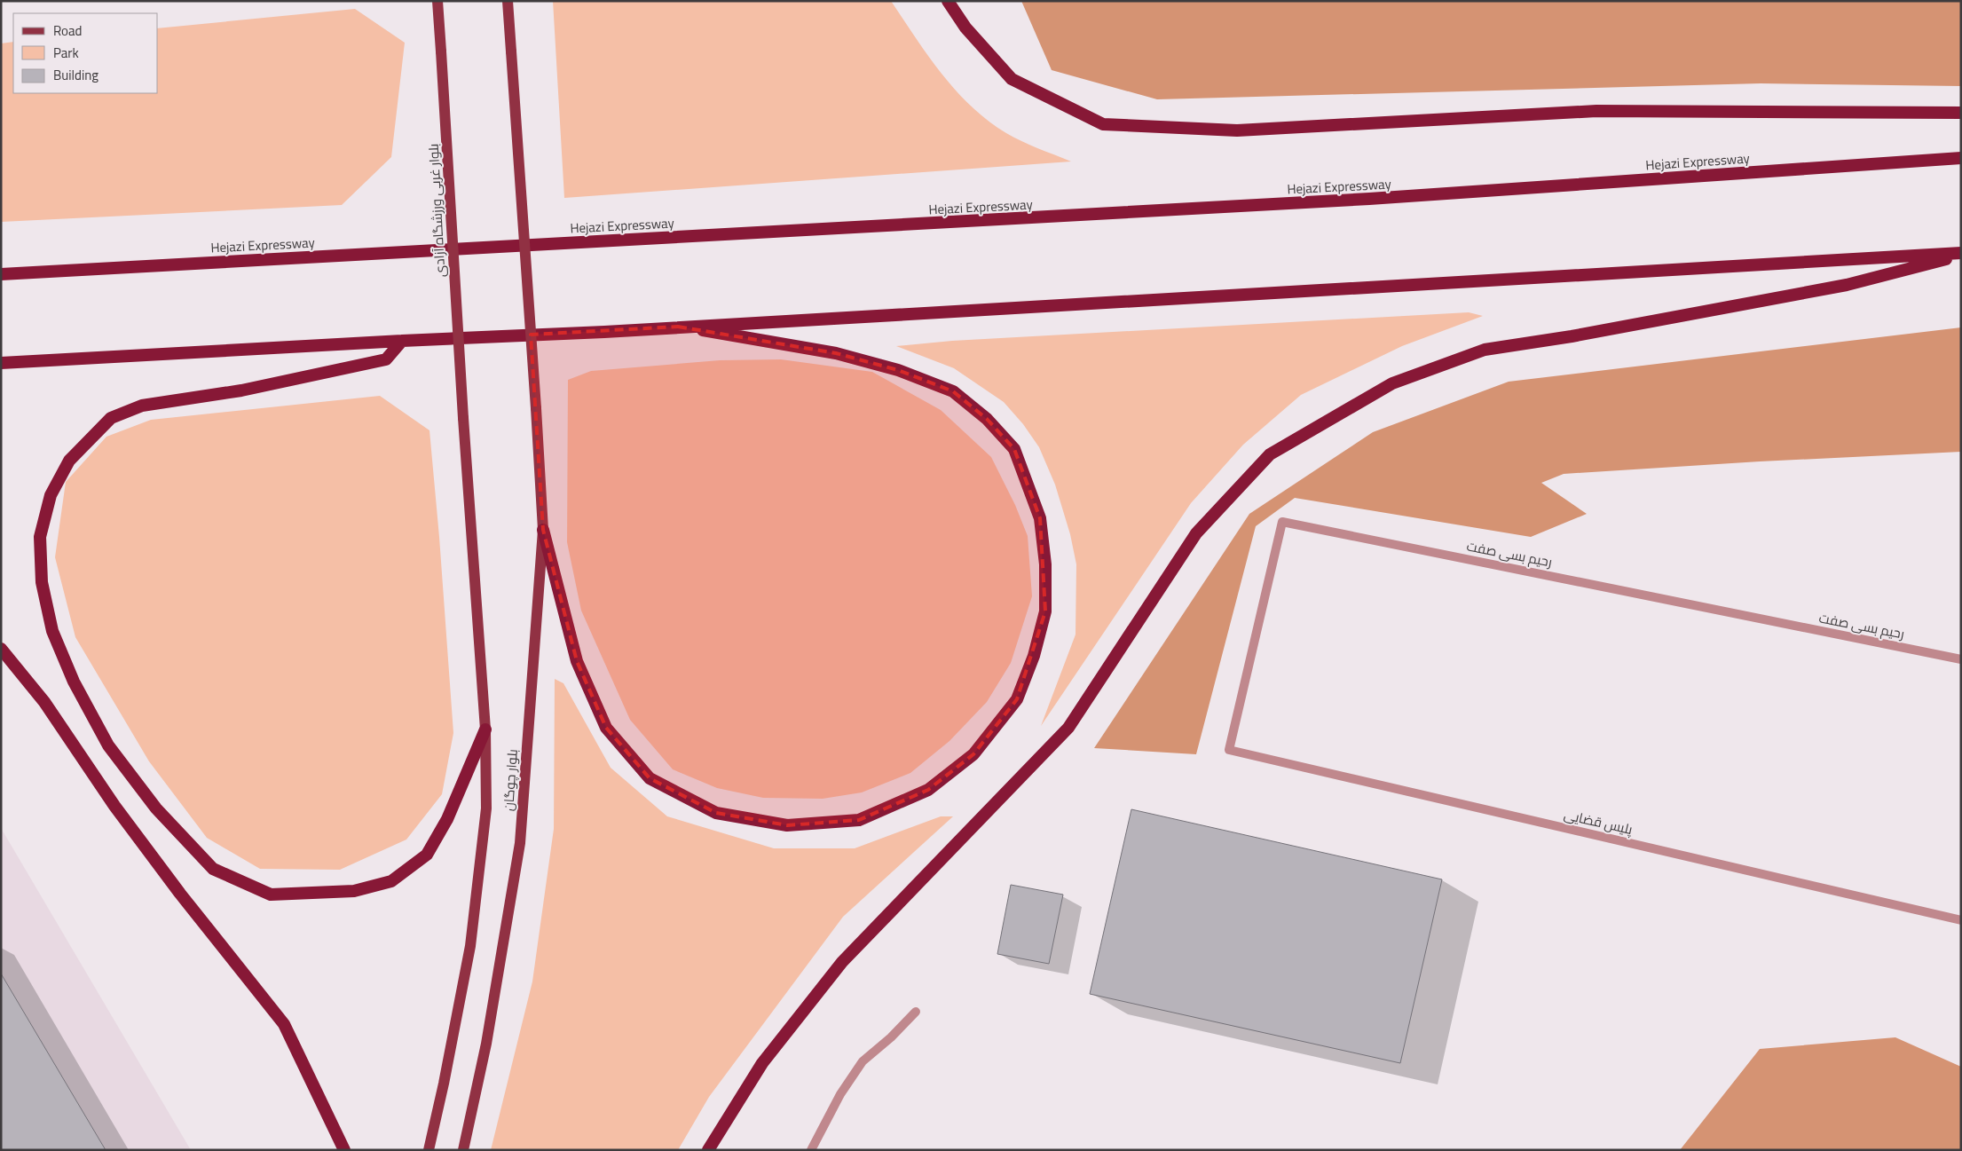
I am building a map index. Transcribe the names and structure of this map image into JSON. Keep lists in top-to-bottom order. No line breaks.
{"streets":{"highway":["Hejazi Expressway"],"main road":["بلوار غربی ورزشگاه آزادی","بلوار چوگان"],"street":["رحیم بسی صفت","پلیس قضایی"]},"crossings":[["بلوار غربی ورزشگاه آزادی","بلوار چوگان"],["رحیم بسی صفت","پلیس قضایی"]],"legend":["Road","Park","Building"]}
